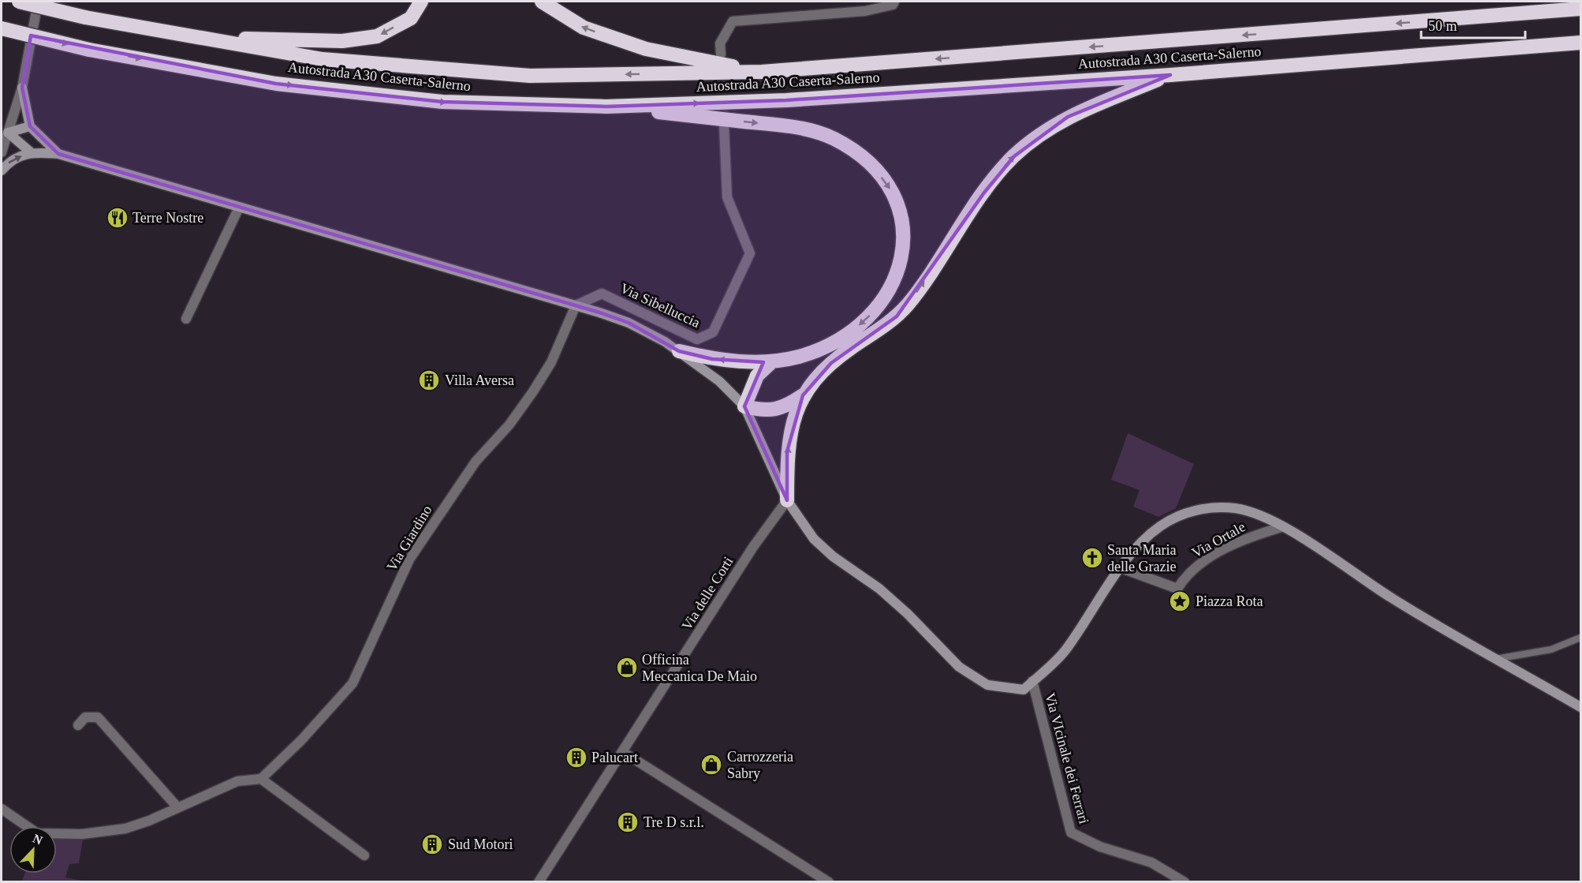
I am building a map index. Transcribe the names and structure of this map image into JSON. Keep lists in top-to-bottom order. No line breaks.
{"streets":{"highway":["Autostrada A30 Caserta-Salerno"],"street":["Via Sibelluccia","Via Giardino","Via Ortale","Via delle Corti","Via VIcinale dei Ferrari"]},"crossings":[["Via Sibelluccia","Via Giardino"]],"places":{"restaurant":["Terre Nostre"],"building":["Villa Aversa","Palucart","Tre D s.r.l.","Sud Motori"],"church":["Santa Maria delle Grazie"],"place":["Piazza Rota"],"shop":["Officina Meccanica De Maio","Carrozzeria Sabry"]},"scale_bar":"50 m","north":"top right"}
